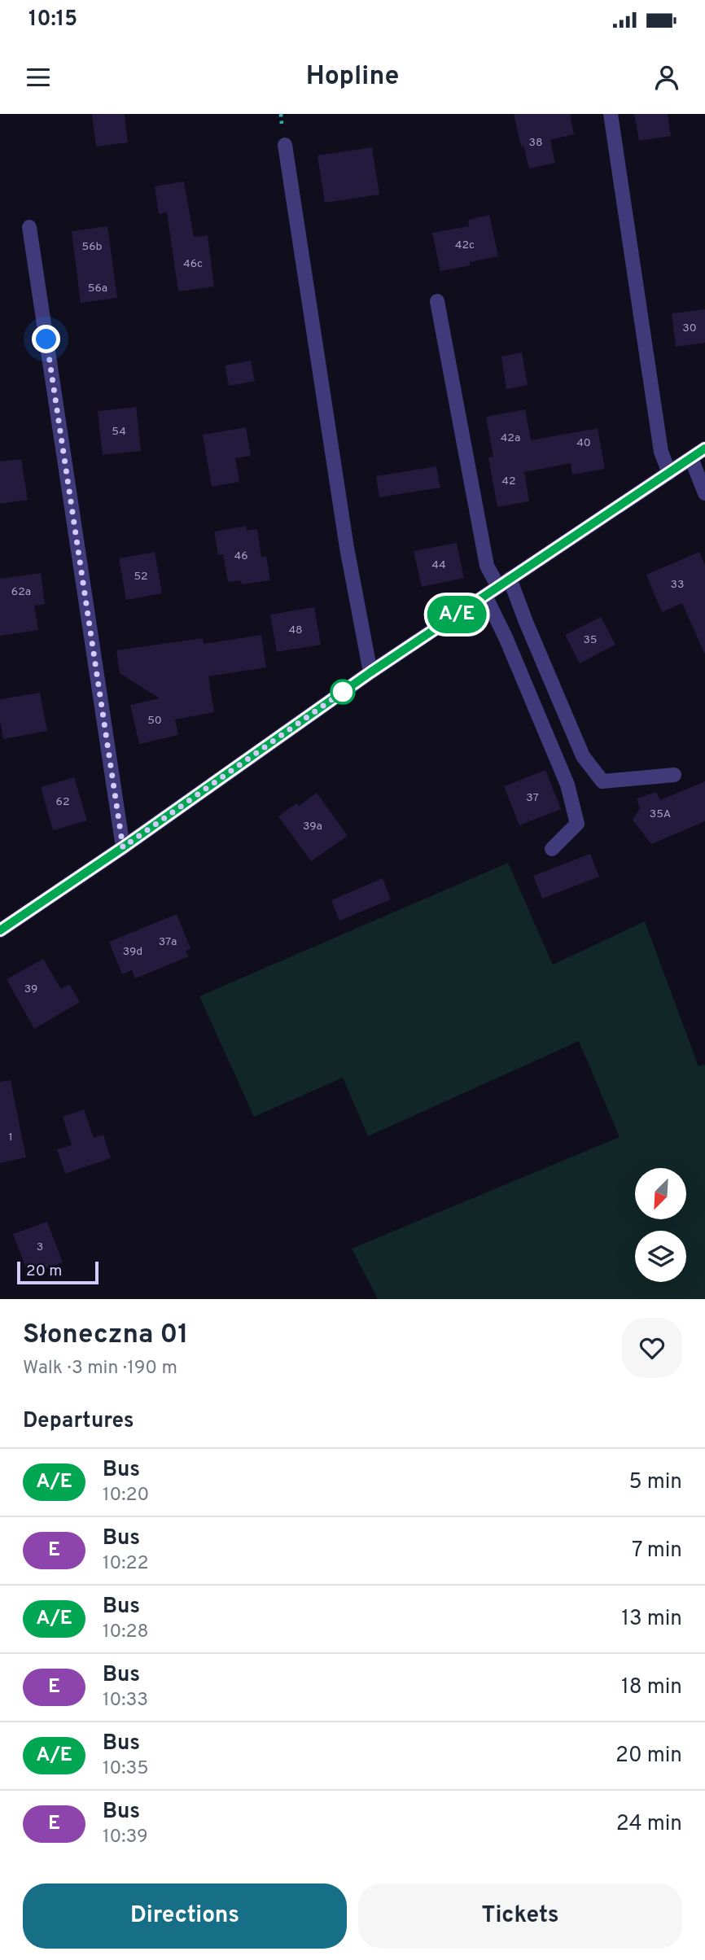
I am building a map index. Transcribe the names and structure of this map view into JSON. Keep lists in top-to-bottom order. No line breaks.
{"lines":["bus line A/E"],"house_numbers":["38","42c","56b","46c","56a","30","54","42a","40","42","46","44","52","33","62a","48","35","50","37","62","35A","39a","37a","39d","39","1","3"],"scale_bar":"20 m","north":"bottom left","page":{"status":"10:15","header":"Hopline","on_map":"A/E","scale":"20 m","heading":[["Słoneczna 01","Walk · 3 min · 190 m"],"Departures"],"list":[{"mark":"A/E","name":"Bus","note":"10:20","value":"5 min"},{"mark":"E","name":"Bus","note":"10:22","value":"7 min"},{"mark":"A/E","name":"Bus","note":"10:28","value":"13 min"},{"mark":"E","name":"Bus","note":"10:33","value":"18 min"},{"mark":"A/E","name":"Bus","note":"10:35","value":"20 min"},{"mark":"E","name":"Bus","note":"10:39","value":"24 min"}],"buttons":["Directions","Tickets"]}}
